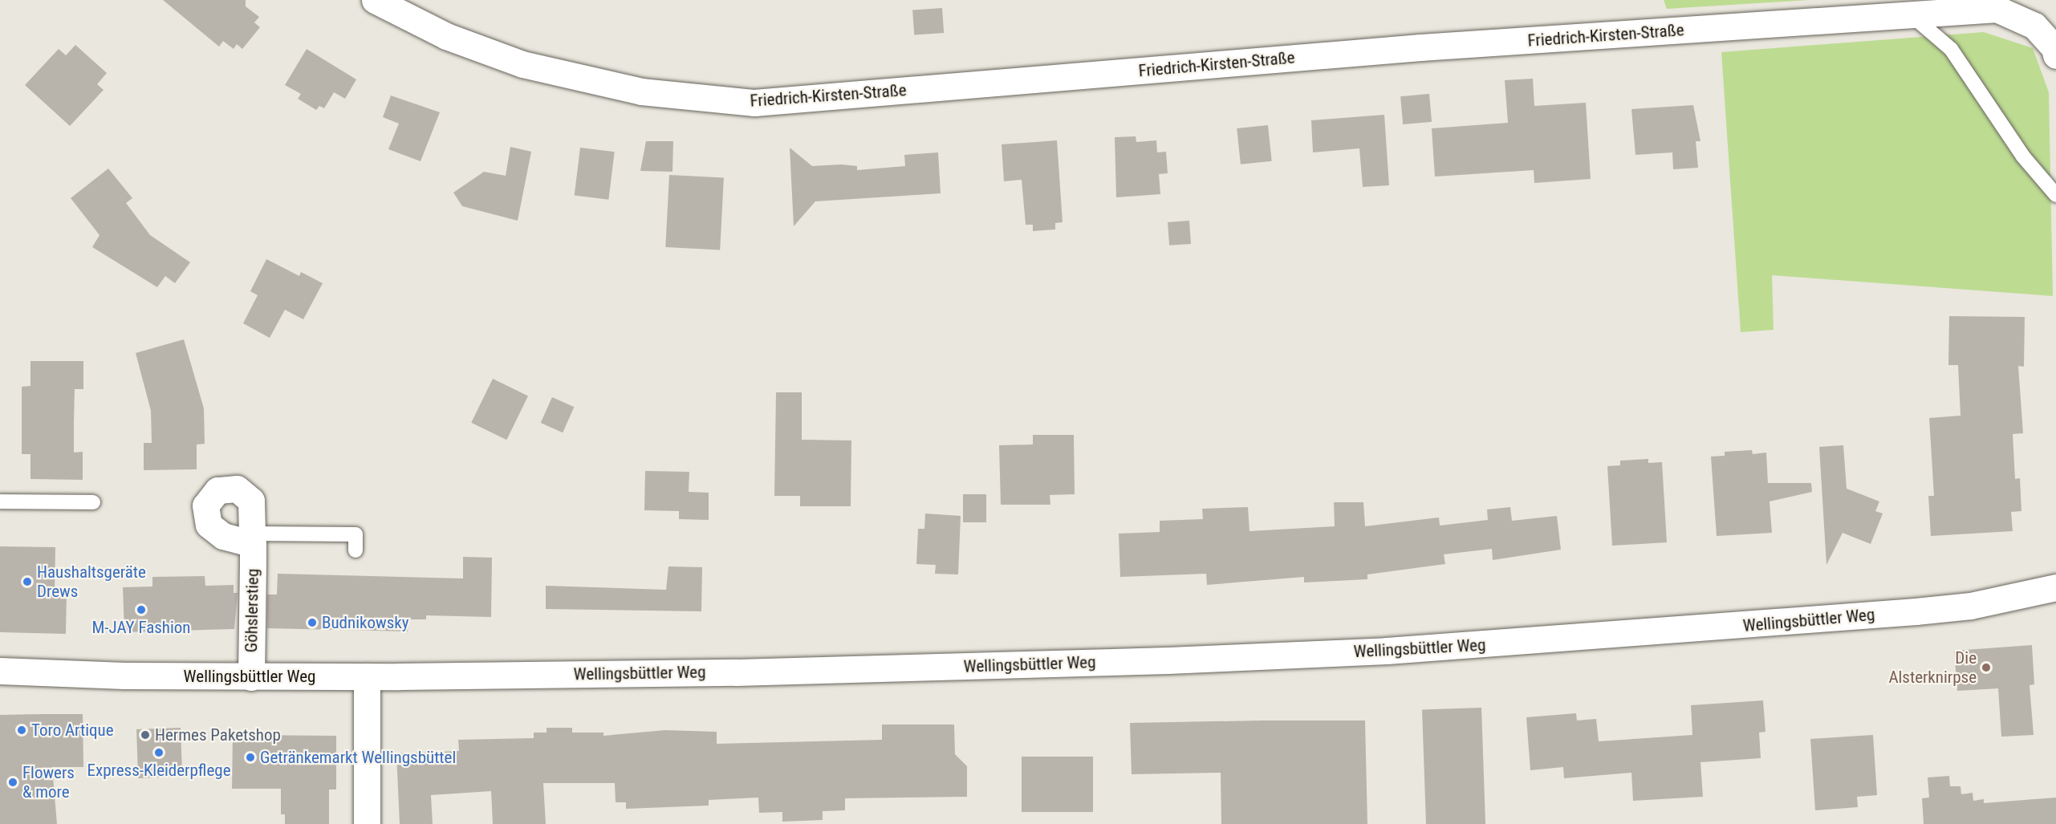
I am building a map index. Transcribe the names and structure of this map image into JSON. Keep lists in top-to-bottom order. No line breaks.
{"streets":{"main road":["Friedrich-Kirsten-Straße","Göhslerstieg","Wellingsbüttler Weg"]},"crossings":[["Göhslerstieg","Wellingsbüttler Weg"]],"places":["Haushaltsgeräte Drews","M-JAY Fashion","Budnikowsky","Die Alsterknirpse","Toro Artique","Hermes Paketshop","Express-Kleiderpflege","Getränkemarkt Wellingsbüttel","Flowers & more"]}
